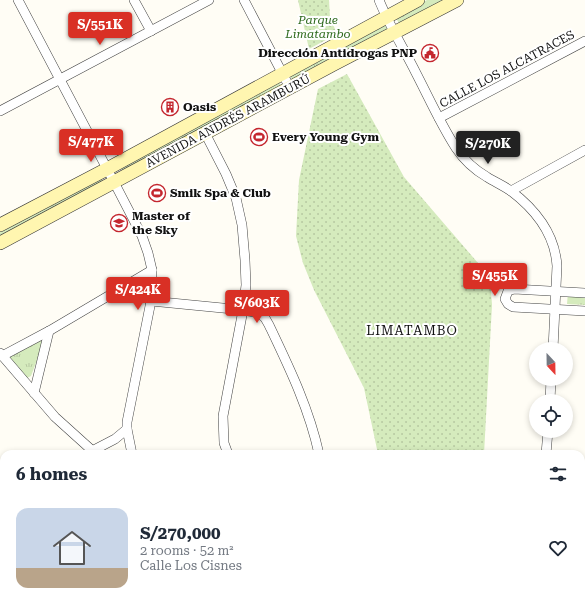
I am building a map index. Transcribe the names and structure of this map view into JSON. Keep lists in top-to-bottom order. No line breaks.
{"streets":{"main road":["AVENIDA ANDRÉS ARAMBURÚ"],"street":["CALLE LOS ALCATRACES"]},"districts":["LIMATAMBO"],"parks":["Parque Limatambo"],"places":{"public building":["Dirección Antidrogas PNP"],"building":["Oasis"],"sports":["Every Young Gym","Smik Spa & Club"],"school or university":["Master of the Sky"]},"north":"bottom","page":{"price":["S/551K","S/477K","S/270K","S/455K","S/424K","S/603K"],"heading":"6 homes","list":[{"name":"S/270,000","note":"2 rooms · 52 m² · Calle Los Cisnes"}]}}
